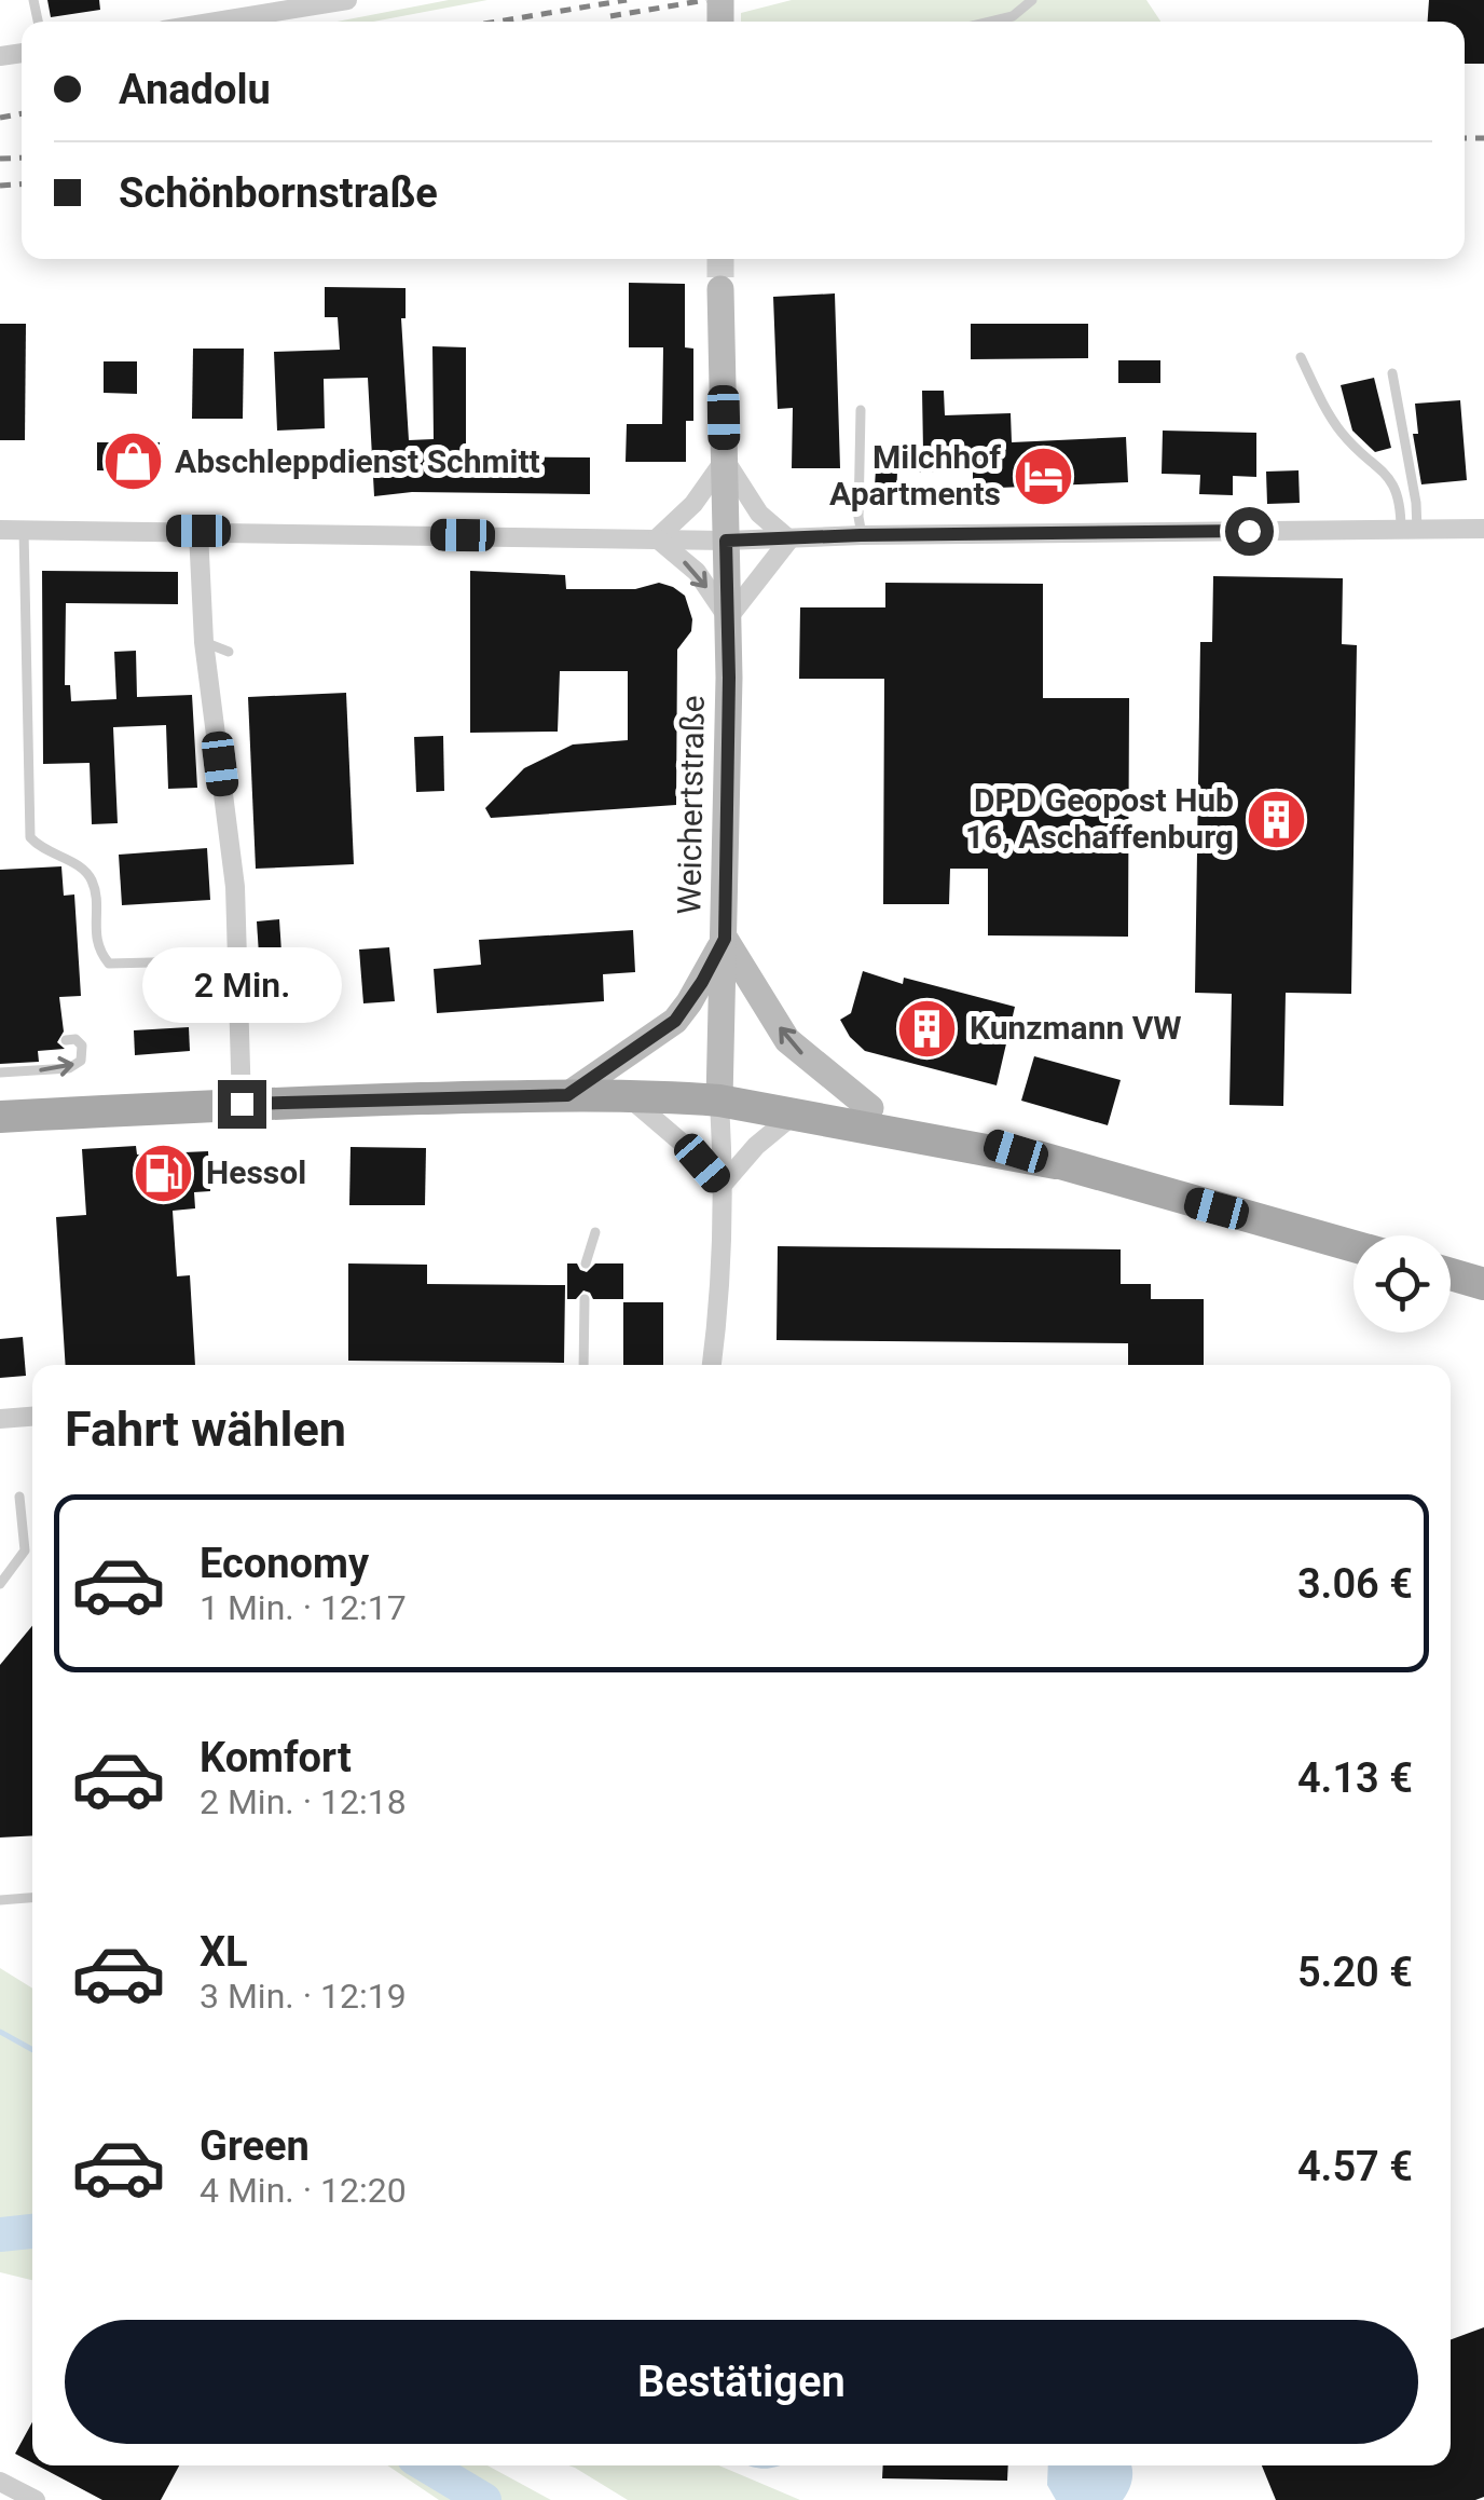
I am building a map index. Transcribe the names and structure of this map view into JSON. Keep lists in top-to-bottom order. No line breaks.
{"streets":{"main road":["Weichertstraße"]},"places":{"shop":["Abschleppdienst Schmitt"],"hotel":["Milchhof Apartments"],"building":["DPD Geopost Hub 16, Aschaffenburg","Kunzmann VW"],"fuel station":["Hessol"]},"page":{"banner":["Anadolu","Schönbornstraße"],"bubble":"2 Min.","heading":"Fahrt wählen","list":[{"name":"Economy","note":"1 Min. · 12:17","value":"3.06 €"},{"name":"Komfort","note":"2 Min. · 12:18","value":"4.13 €"},{"name":"XL","note":"3 Min. · 12:19","value":"5.20 €"},{"name":"Green","note":"4 Min. · 12:20","value":"4.57 €"}],"buttons":"Bestätigen"}}
